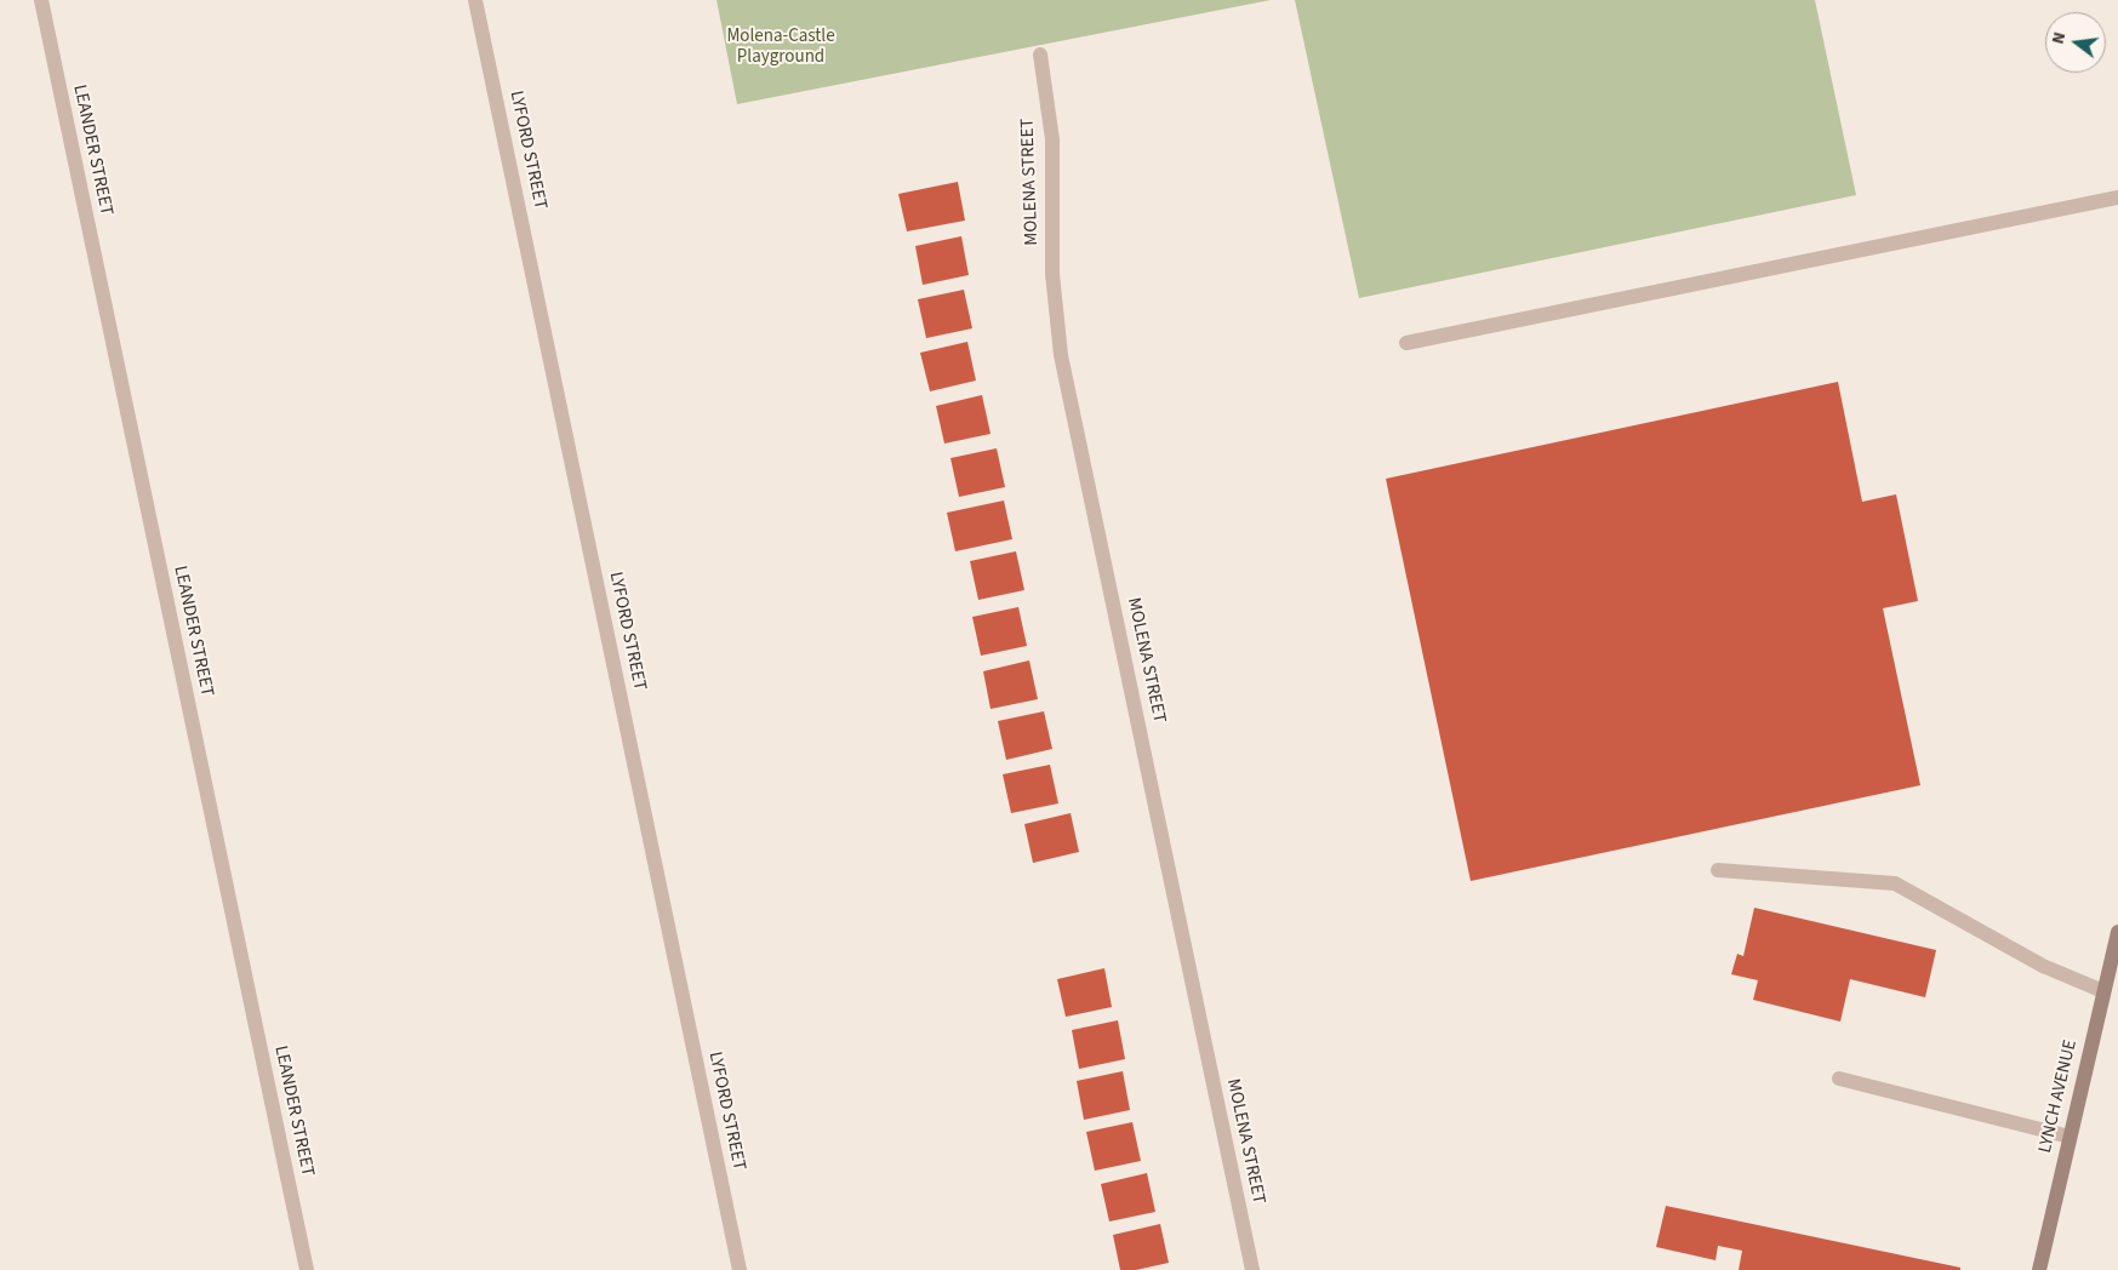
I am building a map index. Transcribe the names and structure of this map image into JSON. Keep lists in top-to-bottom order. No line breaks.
{"streets":{"street":["LEANDER STREET","LYFORD STREET","MOLENA STREET","LYNCH AVENUE"]},"parks":["Molena-Castle Playground"],"north":"left"}
